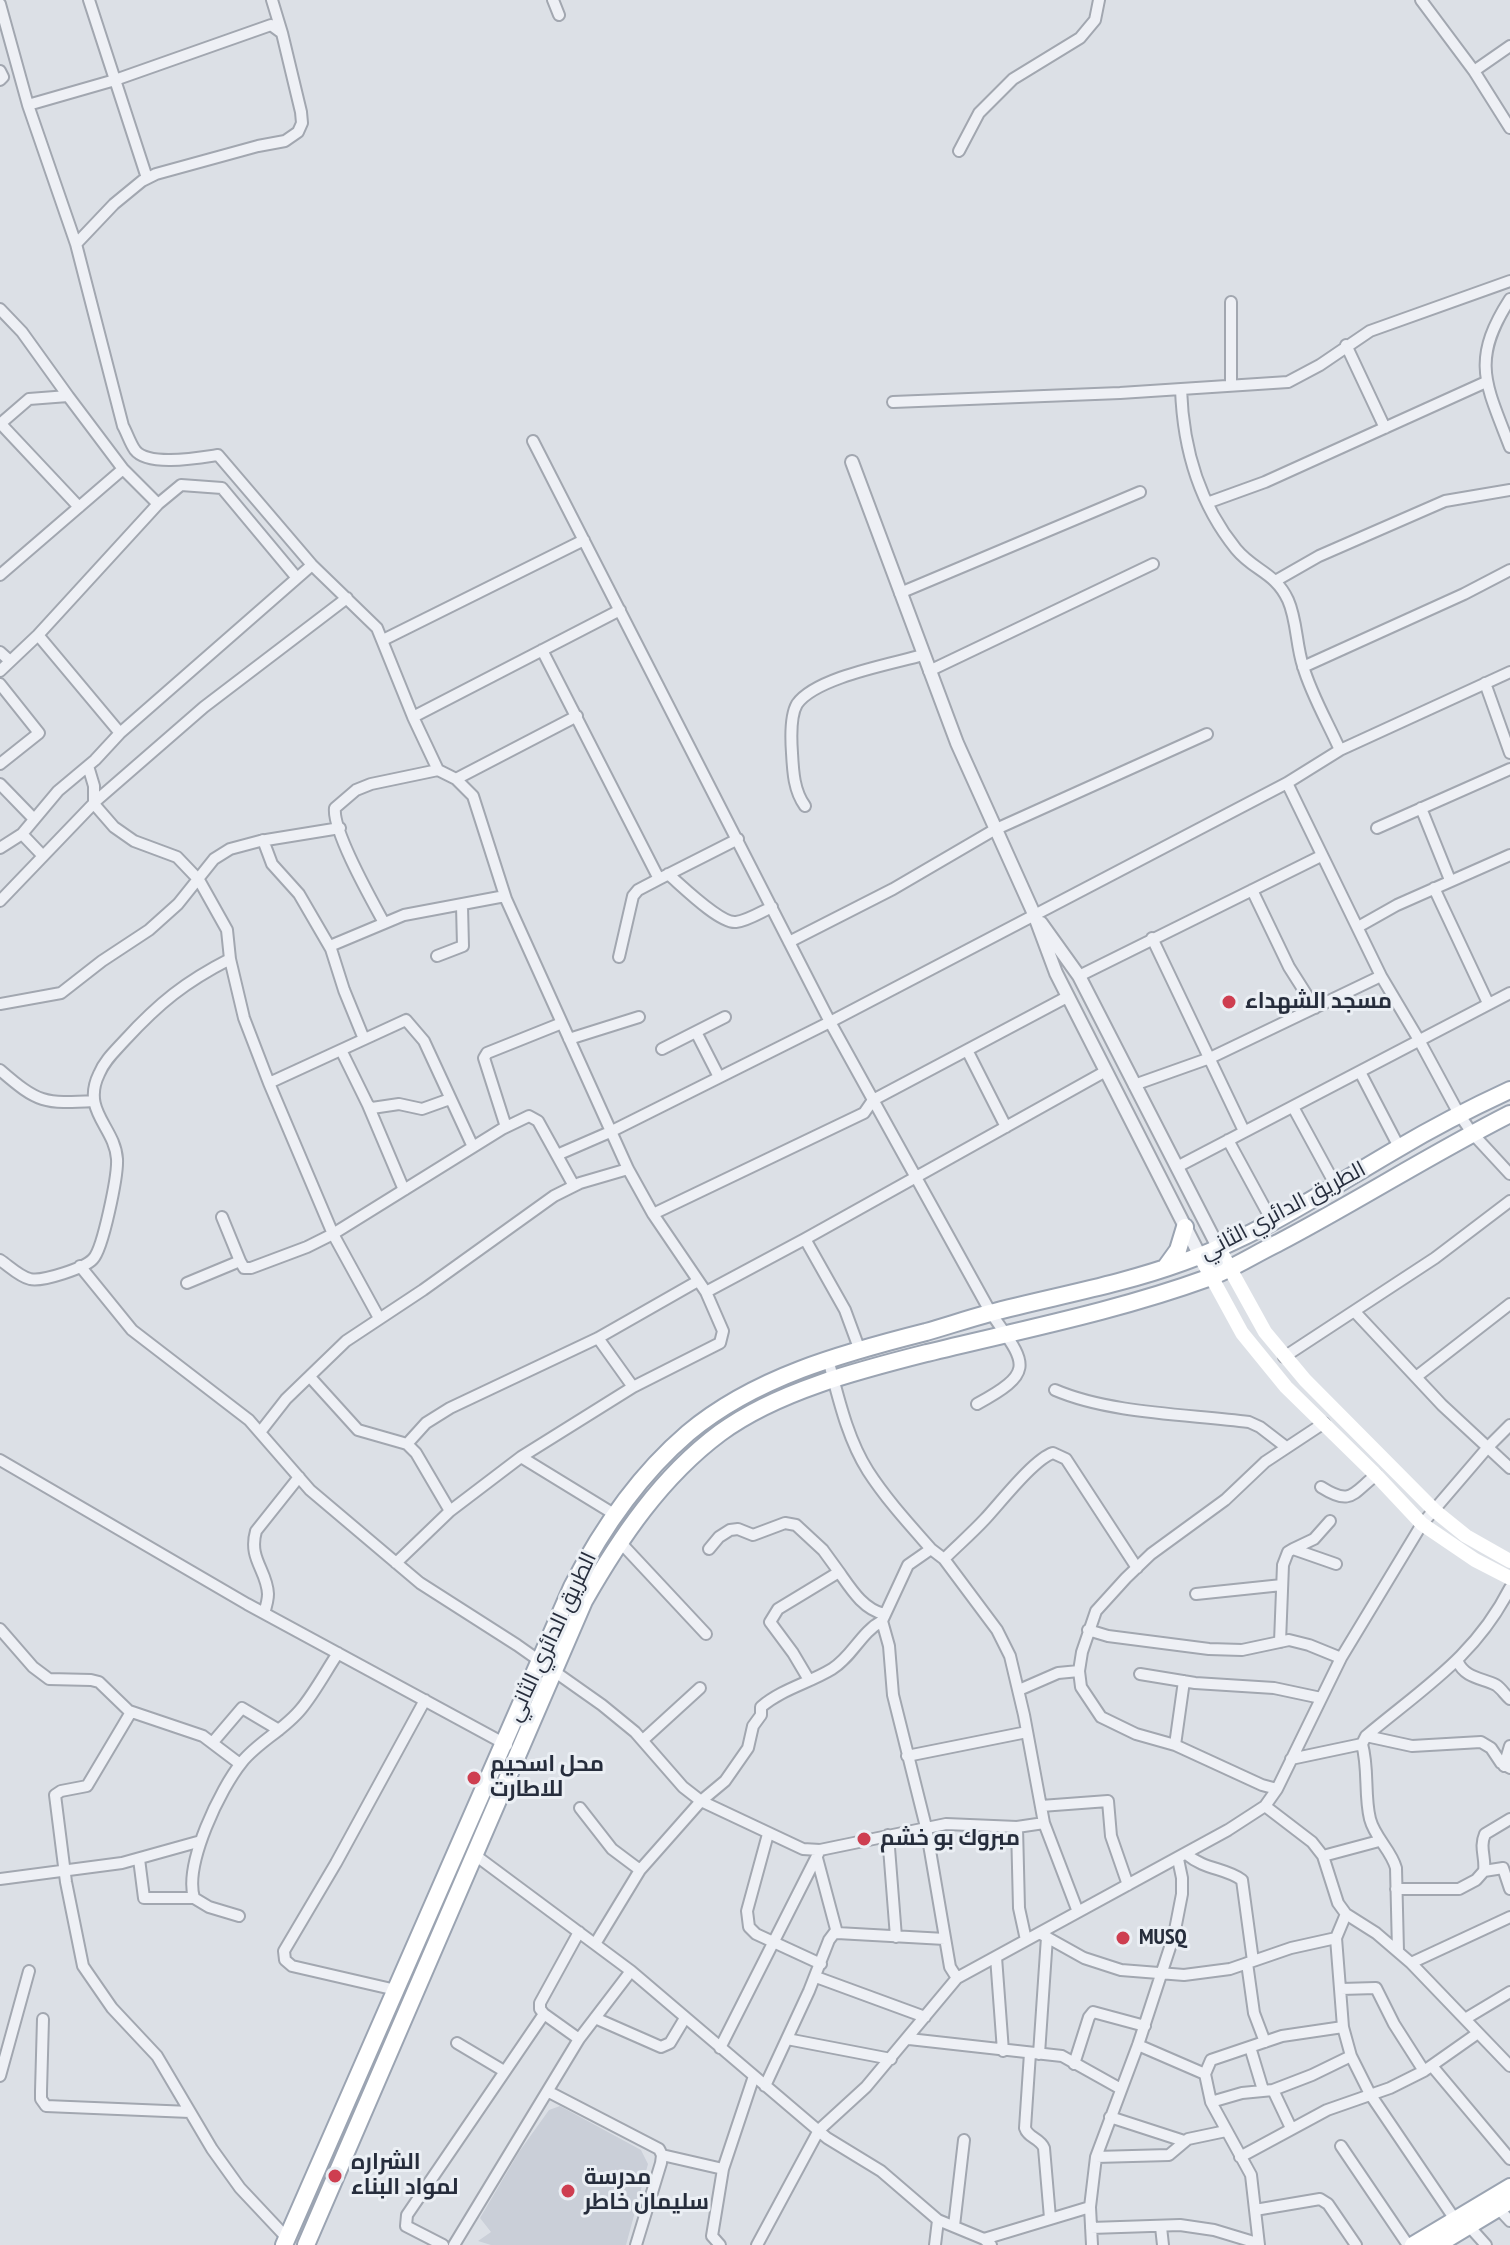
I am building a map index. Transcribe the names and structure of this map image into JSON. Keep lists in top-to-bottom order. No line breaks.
{"streets":{"main road":["الطريق الدائري الثاني"]},"places":["مسجد الشهداء","محل اسحيم للاطارت","مبروك بو خشم","MUSQ","الشراره لمواد البناء","مدرسة سليمان خاطر"]}
